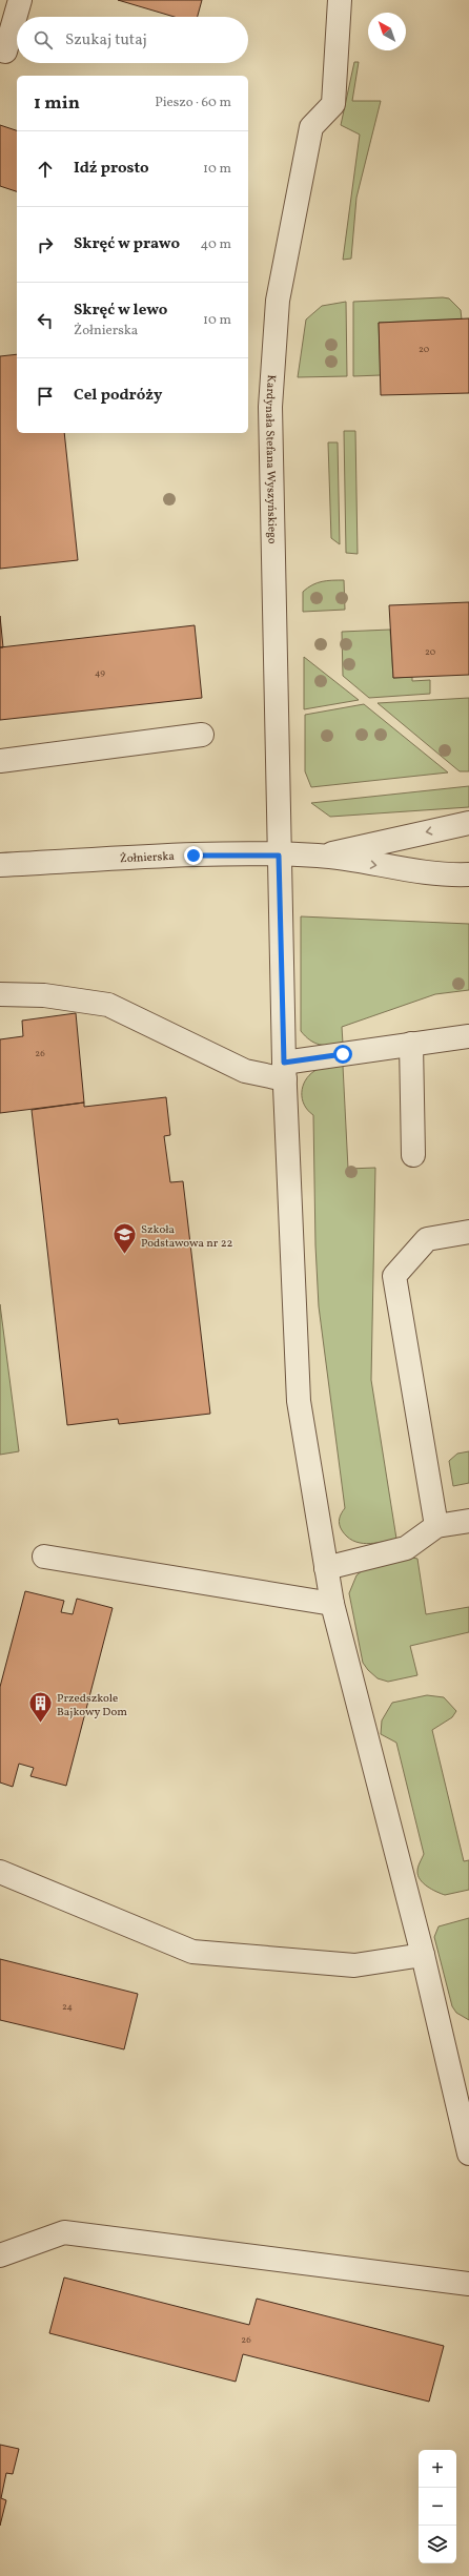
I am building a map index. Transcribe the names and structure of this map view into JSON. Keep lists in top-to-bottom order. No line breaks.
{"streets":{"street":["Kardynała Stefana Wyszyńskiego","Żołnierska"]},"crossings":[["Kardynała Stefana Wyszyńskiego","Żołnierska"]],"places":{"school or university":["Szkoła Podstawowa nr 22"],"building":["Przedszkole Bajkowy Dom"]},"house_numbers":["20","20","49","26","24","26"],"north":"top left","page":{"search":"Szukaj tutaj","heading":["1 min","Pieszo · 60 m"],"list":[["Idź prosto","10 m"],["Skręć w prawo","40 m"],["Skręć w lewo","Żołnierska","10 m"],"Cel podróży"],"map_buttons":["+","−"]}}
